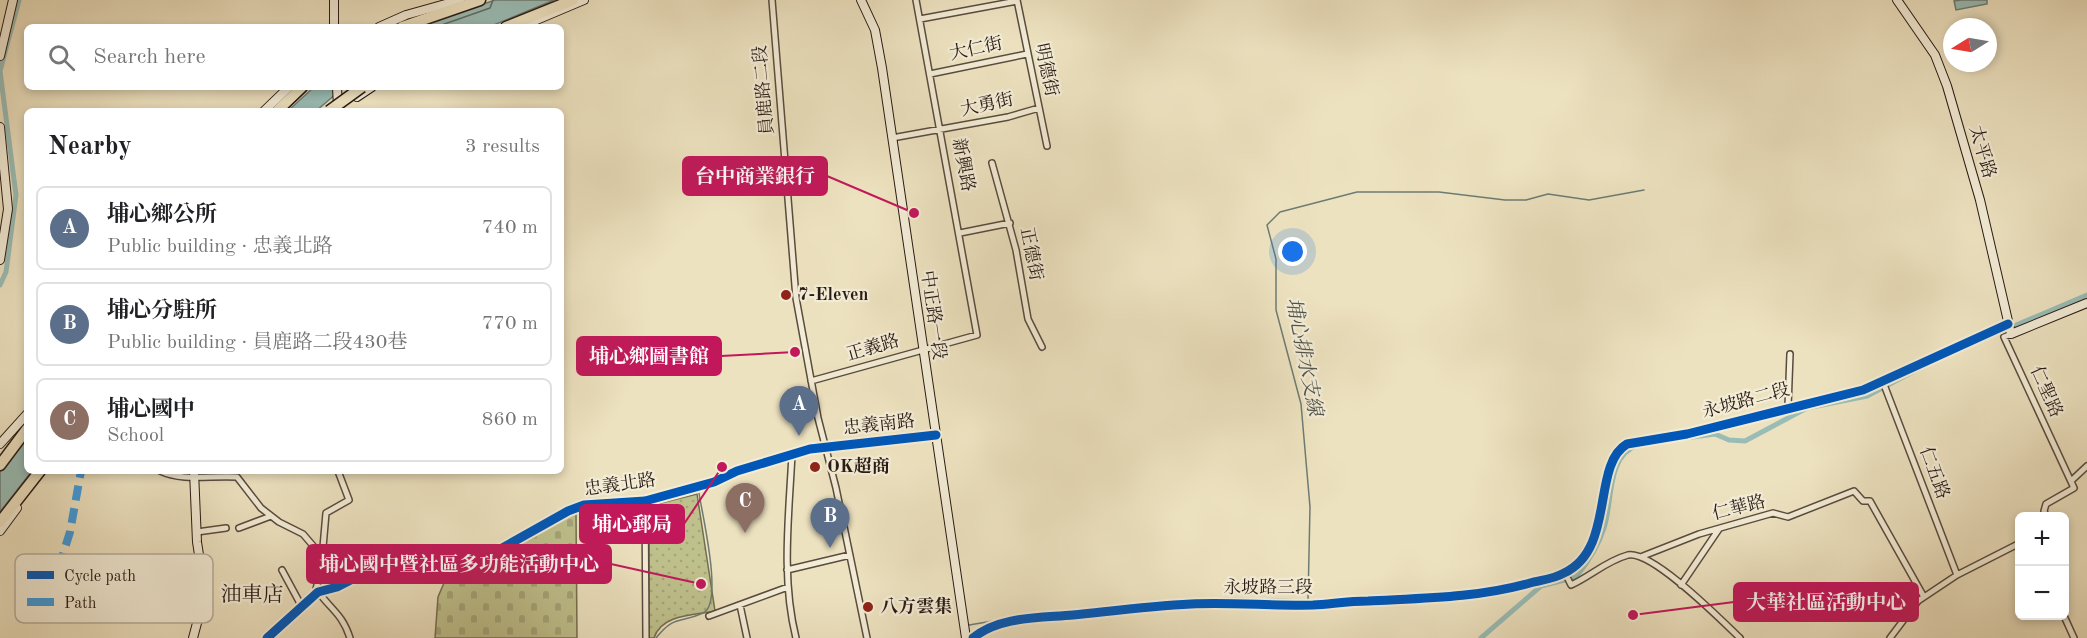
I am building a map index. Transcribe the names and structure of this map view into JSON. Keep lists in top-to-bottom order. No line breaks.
{"streets":{"street":["大仁街","明德街","員鹿路二段","大勇街","太平路","新興路","正德街","中正路一段","正義路","仁聖路","永坡路二段","忠義南路","仁五路","忠義北路","仁華路","永坡路三段"]},"crossings":[["大仁街","明德街"],["大仁街","新興路"],["明德街","大勇街"],["員鹿路二段","正義路"],["員鹿路二段","忠義南路"],["員鹿路二段","忠義北路"],["大勇街","新興路"],["大勇街","中正路一段"],["太平路","仁聖路"],["太平路","永坡路二段"],["新興路","正義路"],["中正路一段","正義路"],["中正路一段","忠義南路"],["永坡路二段","仁五路"],["永坡路二段","仁華路"],["永坡路二段","永坡路三段"],["忠義南路","忠義北路"],["仁華路","永坡路三段"]],"districts":["油車店"],"water":["埔心排水支線"],"places":["台中商業銀行","7-Eleven","埔心鄉圖書館","埔心郵局","OK超商","埔心國中暨社區多功能活動中心","八方雲集","大華社區活動中心"],"legend":["Cycle path","Path"],"north":"left","page":{"search":"Search here","heading":["Nearby","3 results"],"list":[{"mark":"A","name":"埔心鄉公所","note":"Public building · 忠義北路","value":"740 m"},{"mark":"B","name":"埔心分駐所","note":"Public building · 員鹿路二段430巷","value":"770 m"},{"mark":"C","name":"埔心國中","note":"School","value":"860 m"}],"pins":["A","C","B"],"map_buttons":["+","−"]}}
